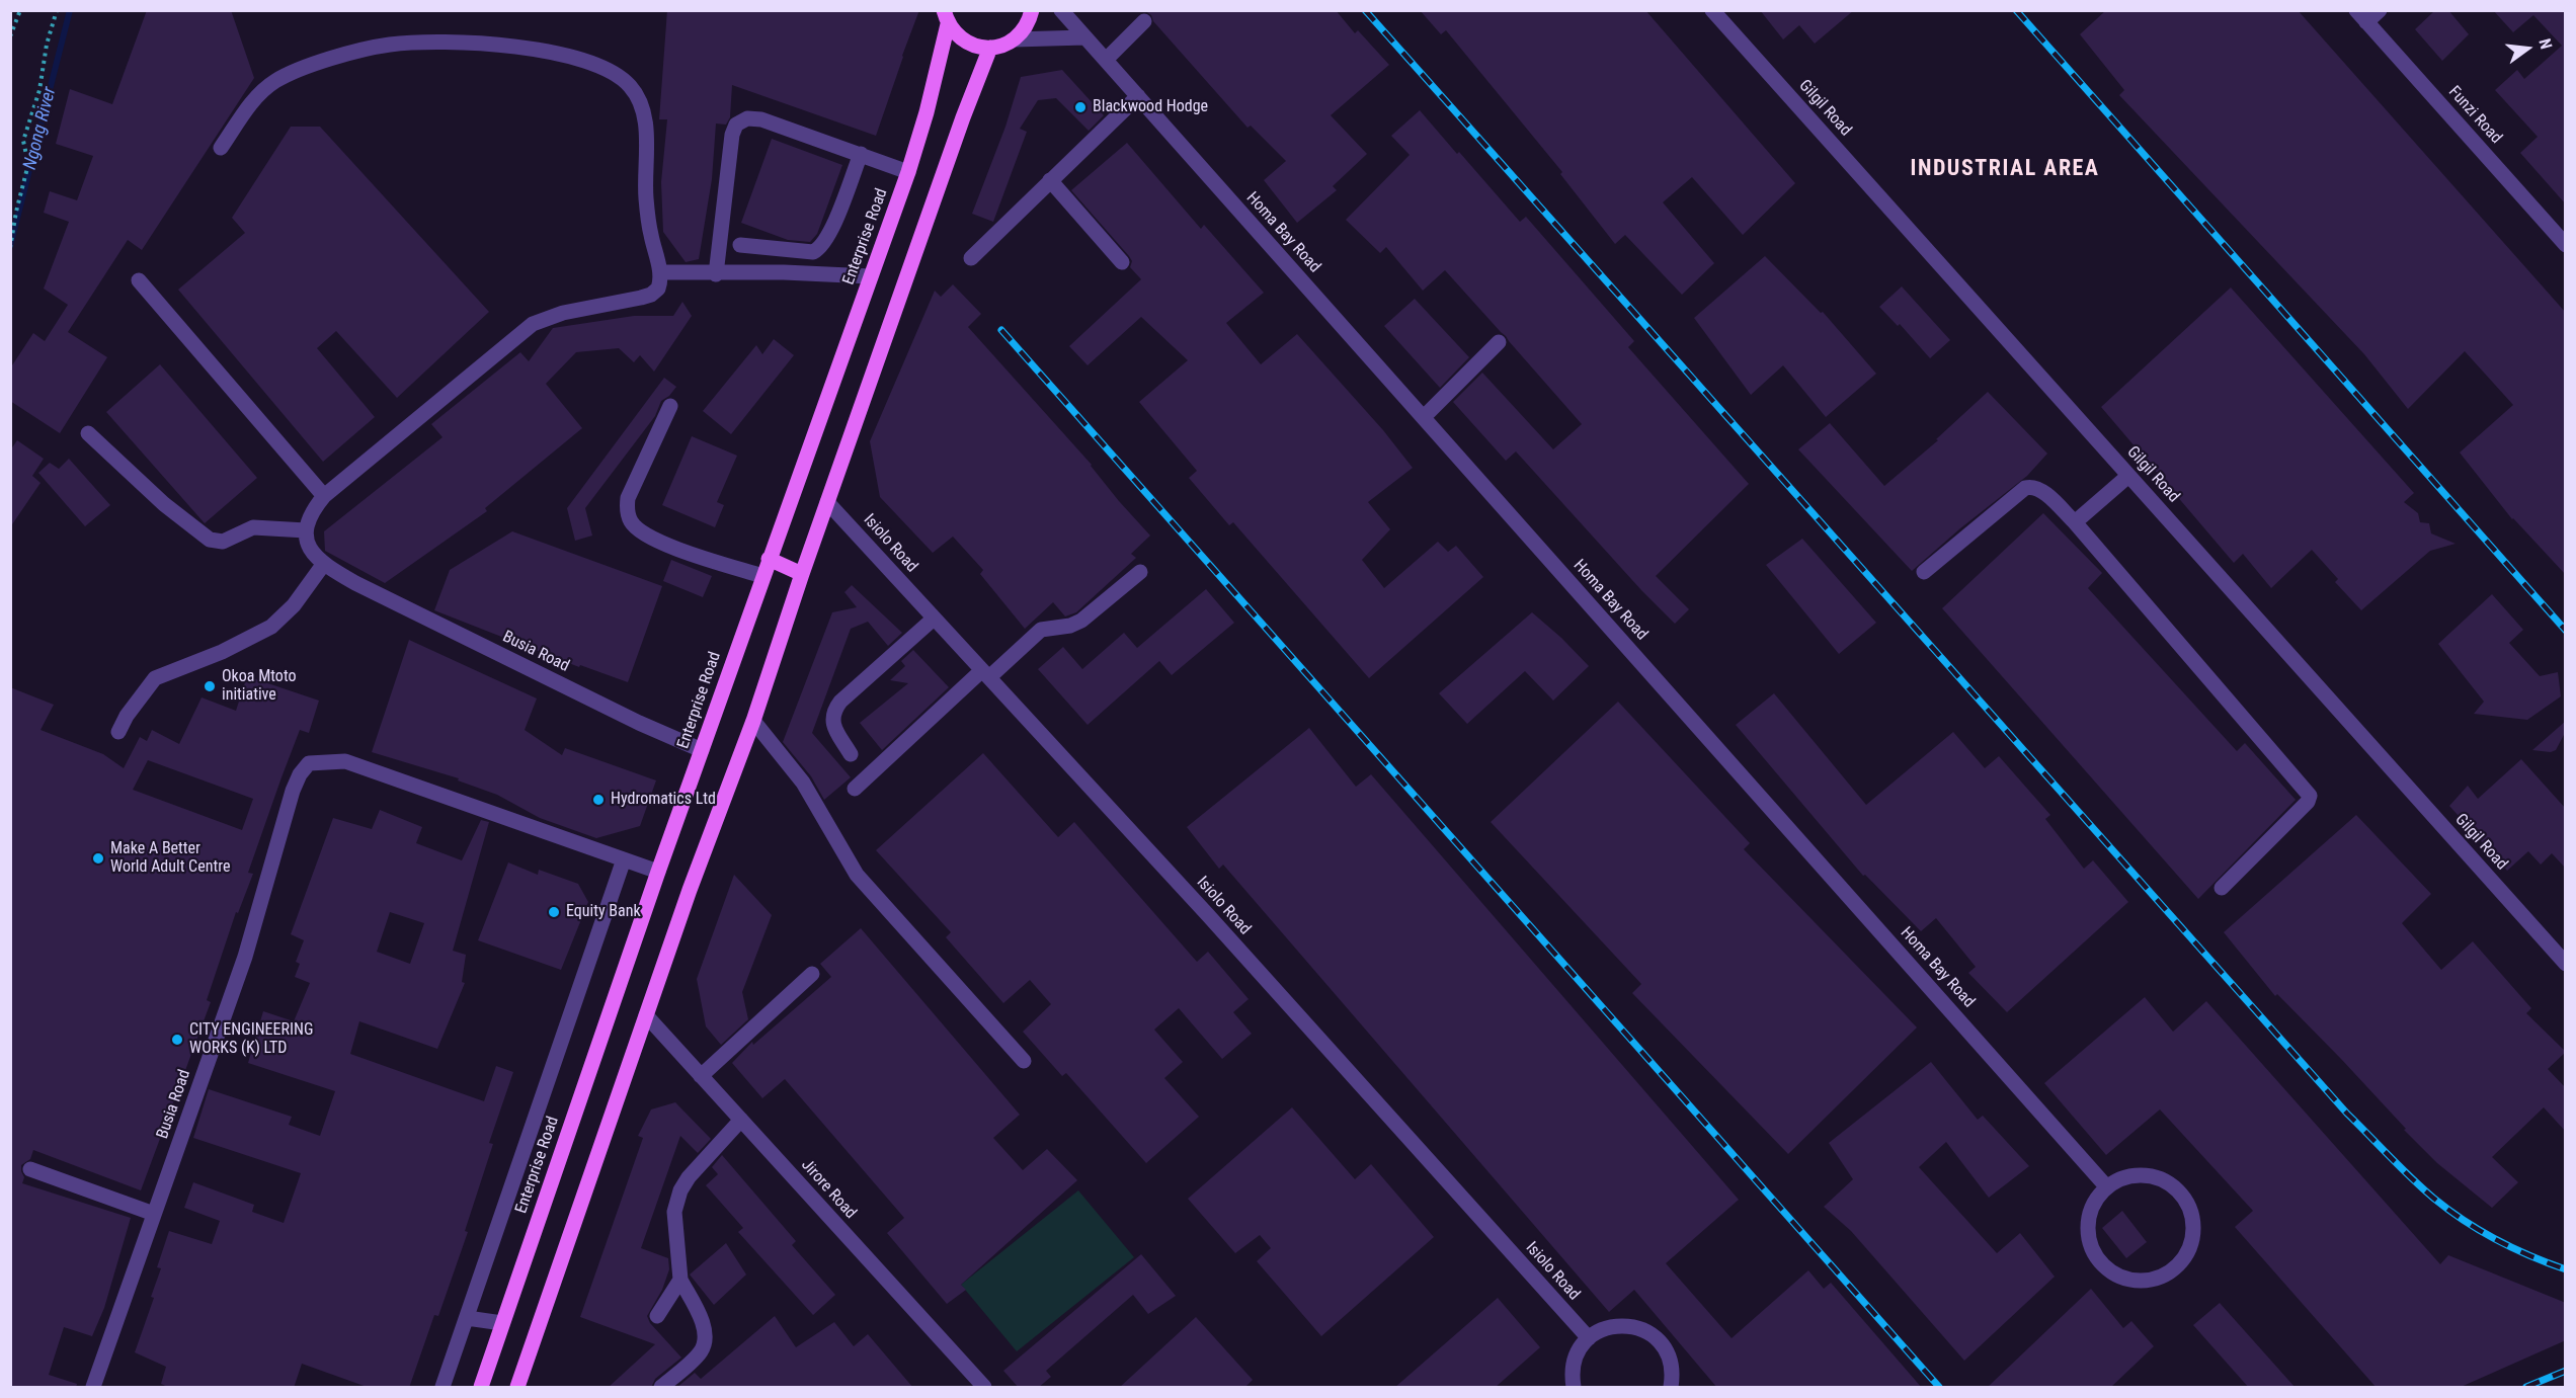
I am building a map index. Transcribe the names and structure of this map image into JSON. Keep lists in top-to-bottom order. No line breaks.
{"streets":{"main road":["Enterprise Road"],"lane":["Gilgil Road","Funzi Road","Homa Bay Road","Isiolo Road","Busia Road","Jirore Road"]},"crossings":[["Enterprise Road","Busia Road"]],"districts":["INDUSTRIAL AREA"],"water":["Ngong River"],"places":["Blackwood Hodge","Okoa Mtoto initiative","Hydromatics Ltd","Make A Better World Adult Centre","Equity Bank","CITY ENGINEERING WORKS (K) LTD"],"north":"right"}
